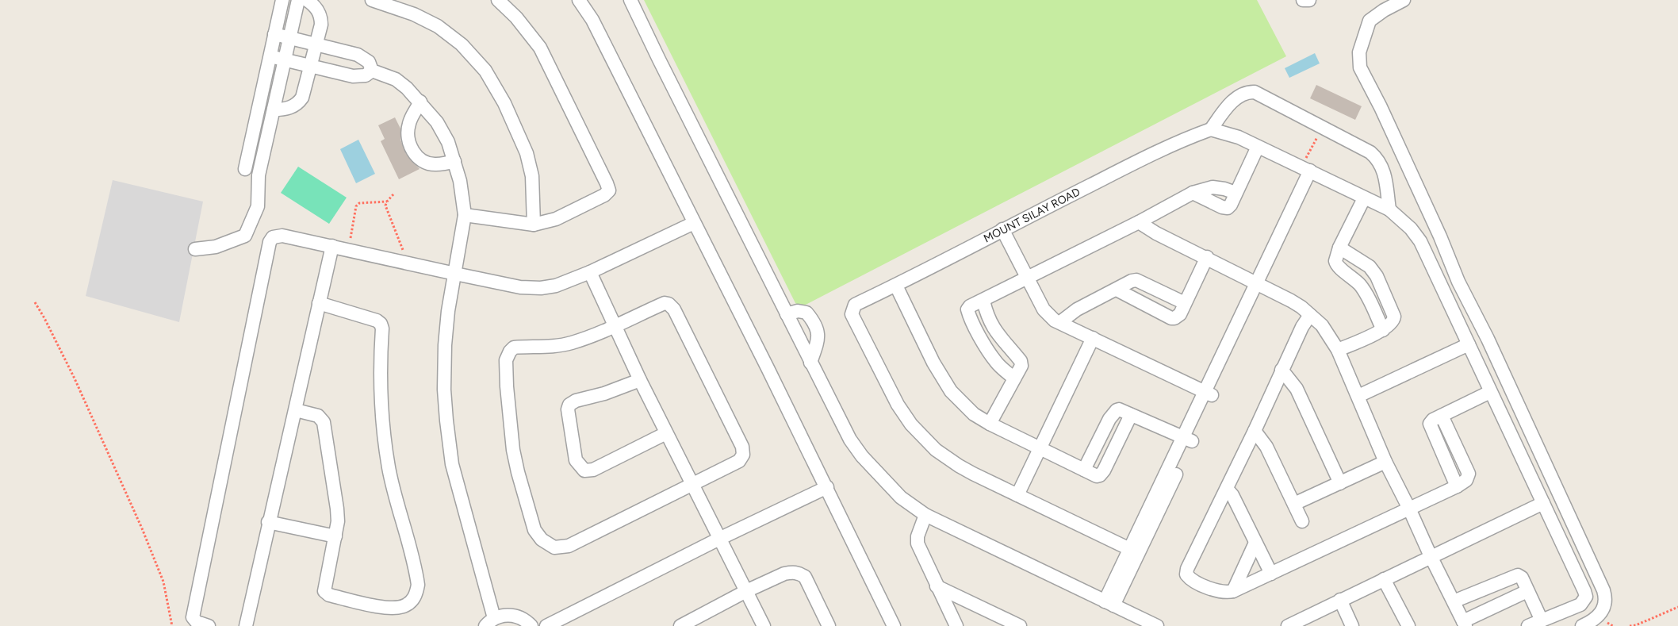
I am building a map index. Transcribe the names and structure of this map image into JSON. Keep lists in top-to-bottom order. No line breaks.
{"streets":{"street":["MOUNT SILAY ROAD"]}}
